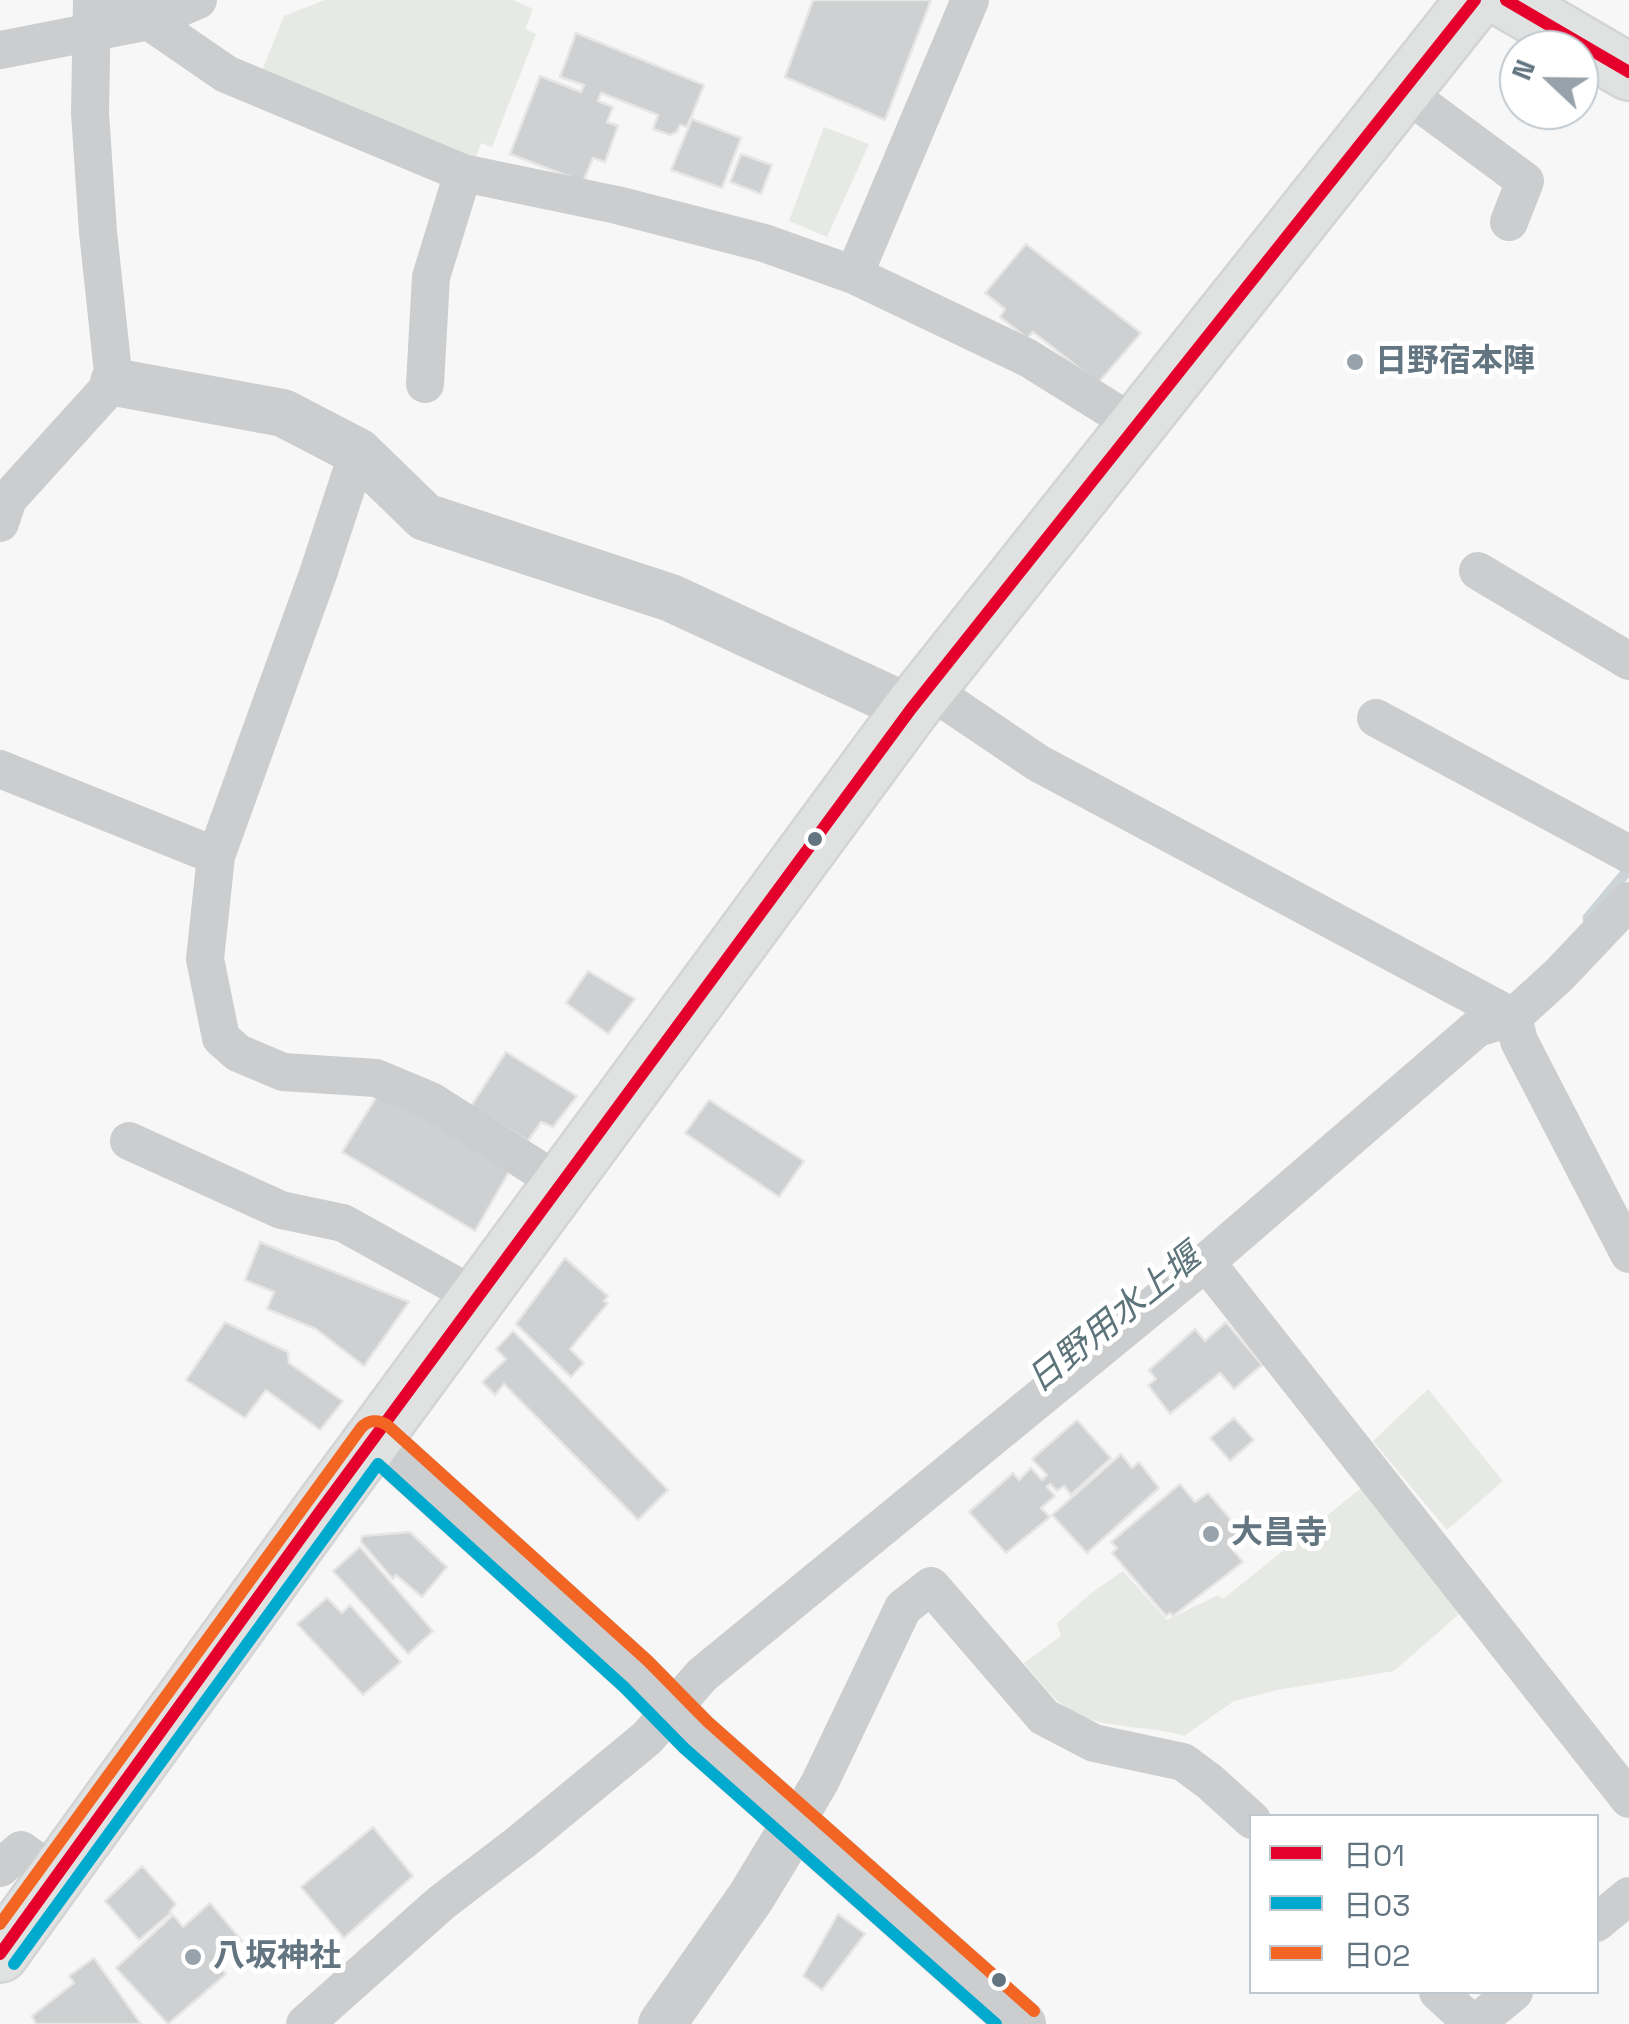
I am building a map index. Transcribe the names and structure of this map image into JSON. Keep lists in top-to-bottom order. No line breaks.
{"water":["日野用水上堰"],"places":["日野宿本陣","大昌寺","八坂神社"],"lines":["transit line 日01","transit line 日02","transit line 日03"],"legend":["日01","日03","日02"],"north":"left"}
